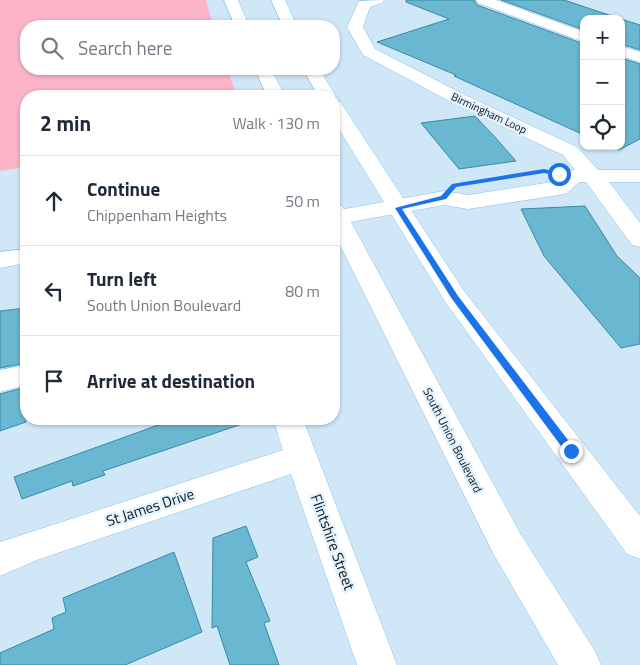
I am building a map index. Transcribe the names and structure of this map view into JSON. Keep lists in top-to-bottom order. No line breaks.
{"streets":{"street":["Birmingham Loop","South Union Boulevard","St James Drive","Flintshire Street"]},"crossings":[["St James Drive","Flintshire Street"]],"page":{"map_buttons":["+","−"],"search":"Search here","heading":["2 min","Walk · 130 m"],"list":[["Continue","Chippenham Heights","50 m"],["Turn left","South Union Boulevard","80 m"],"Arrive at destination"]}}
